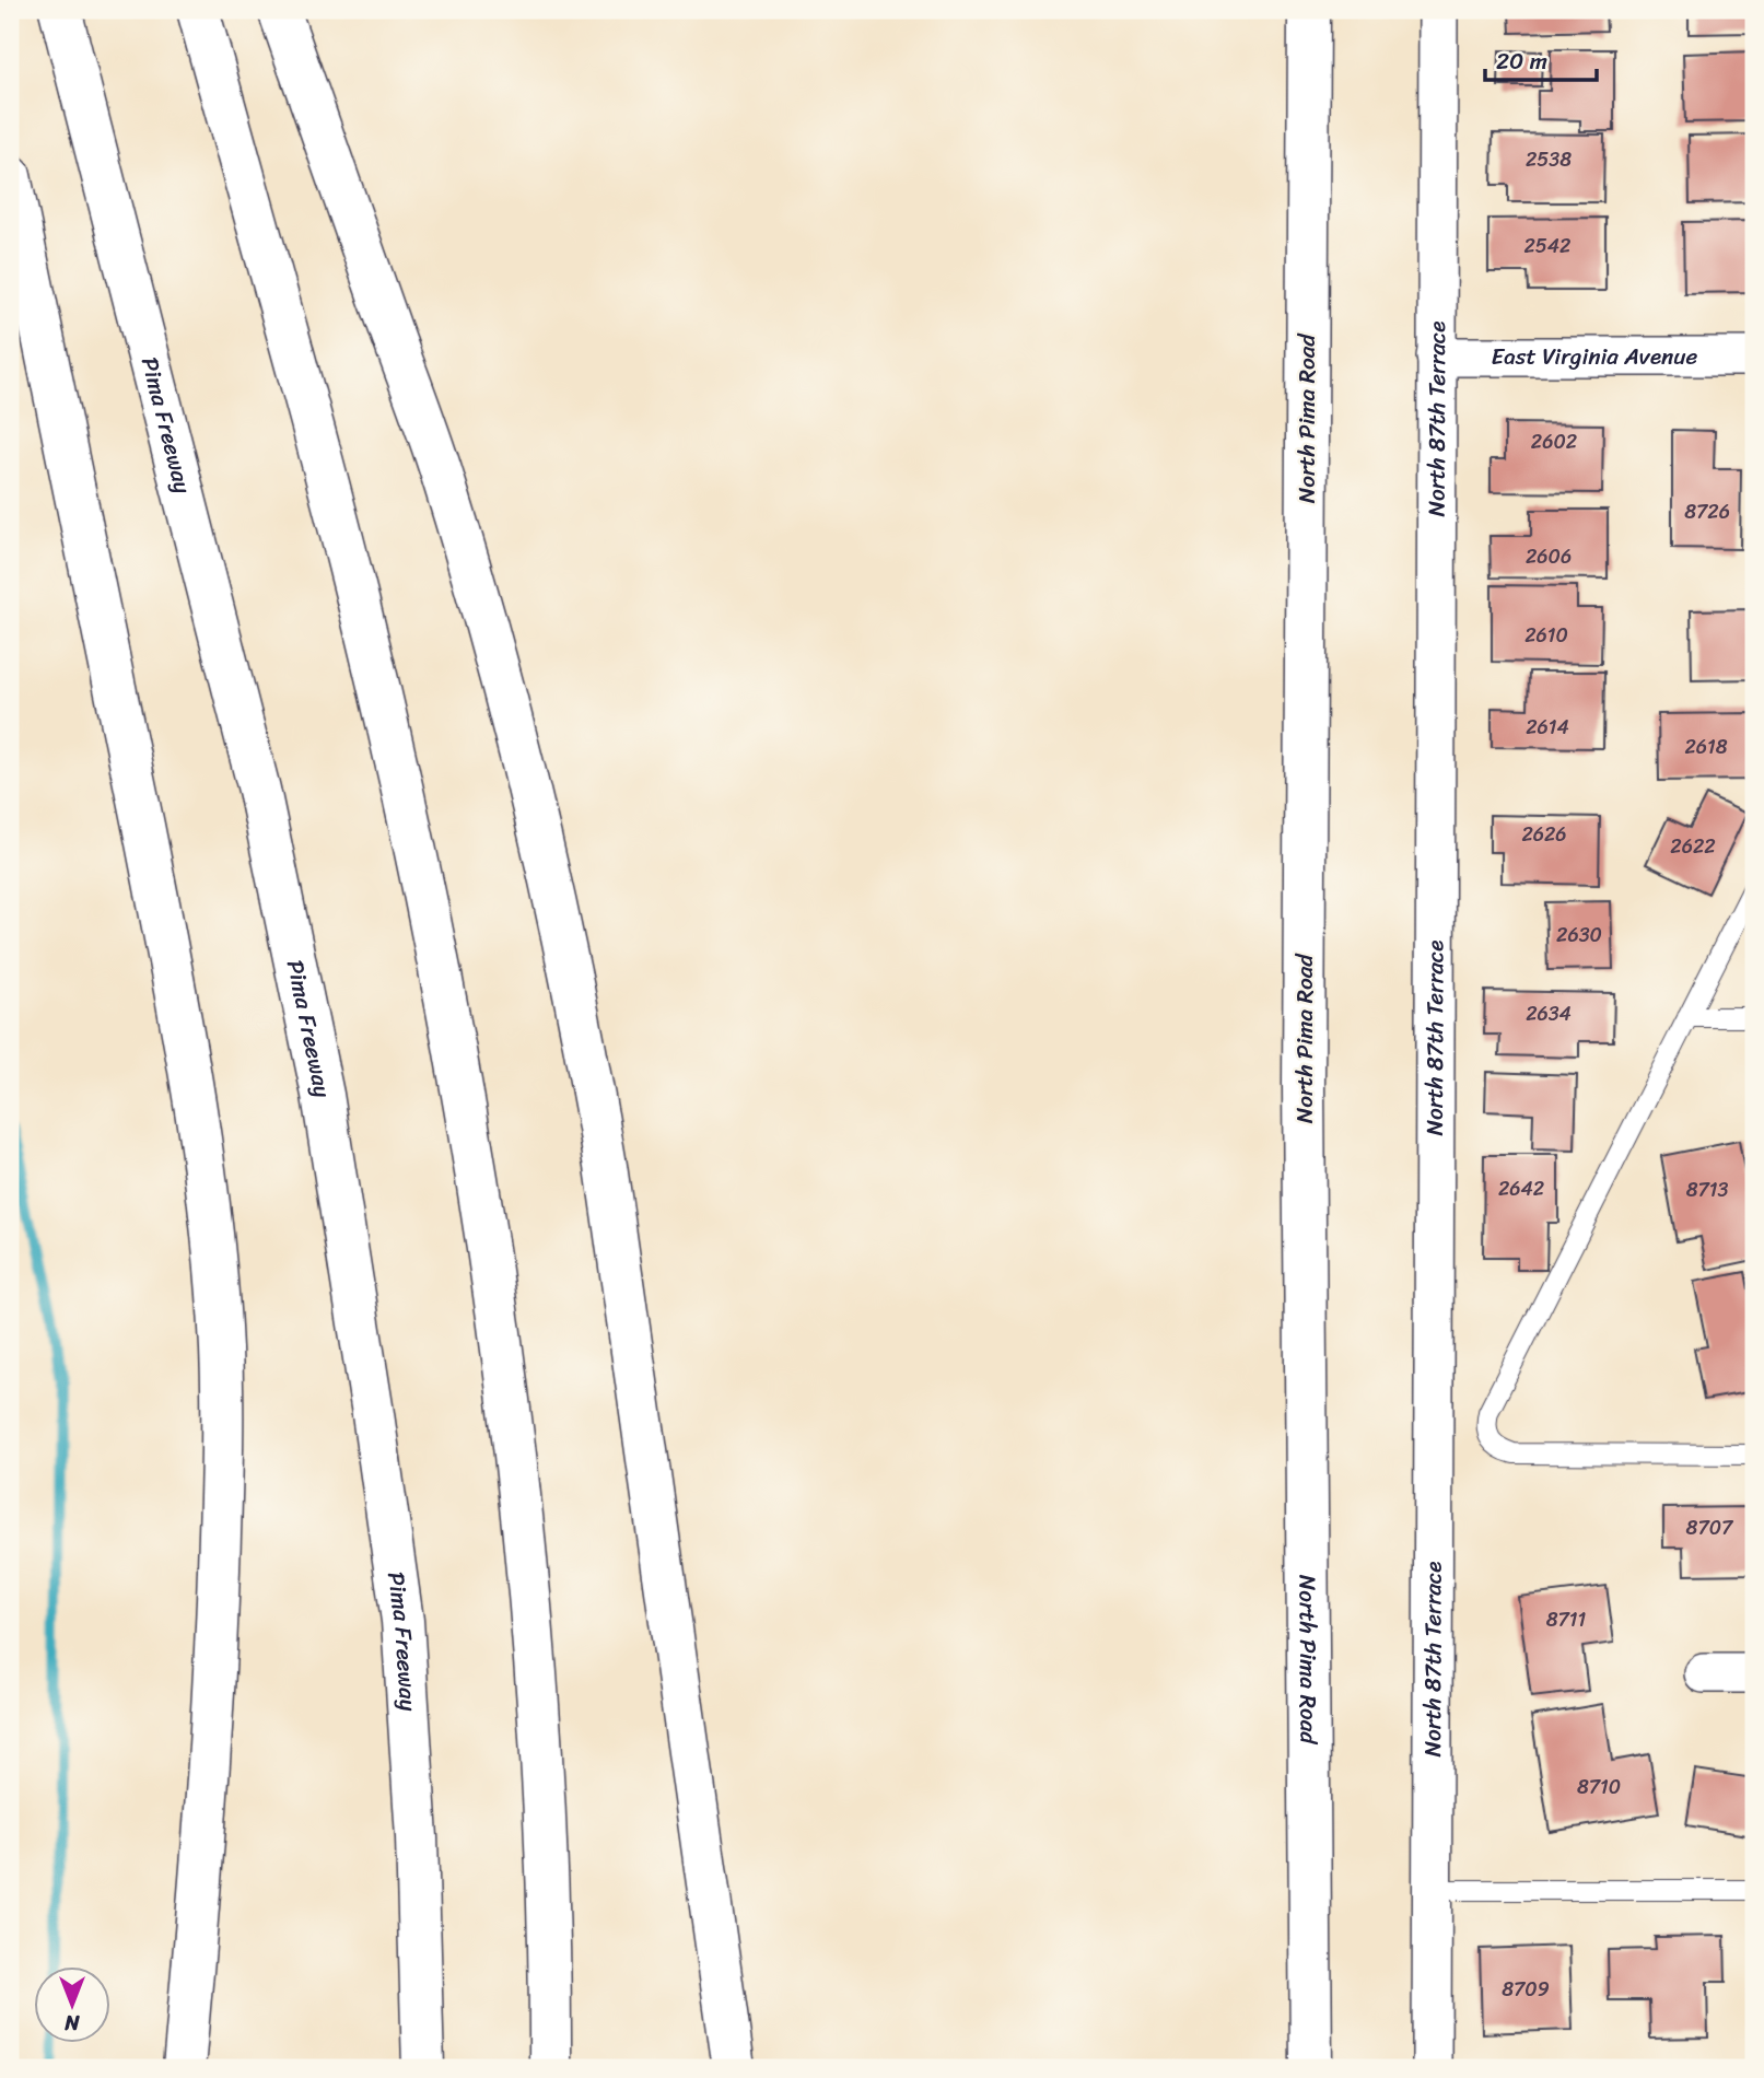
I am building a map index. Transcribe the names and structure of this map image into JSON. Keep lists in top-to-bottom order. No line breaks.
{"streets":{"main road":["North Pima Road","Pima Freeway"],"street":["East Virginia Avenue","North 87th Terrace"]},"crossings":[["East Virginia Avenue","North 87th Terrace"]],"house_numbers":["2538","2542","2602","8726","2606","2610","2614","2618","2626","2622","2630","2634","2642","8713","8707","8711","8710","8709"],"scale_bar":"20 m","north":"bottom"}
